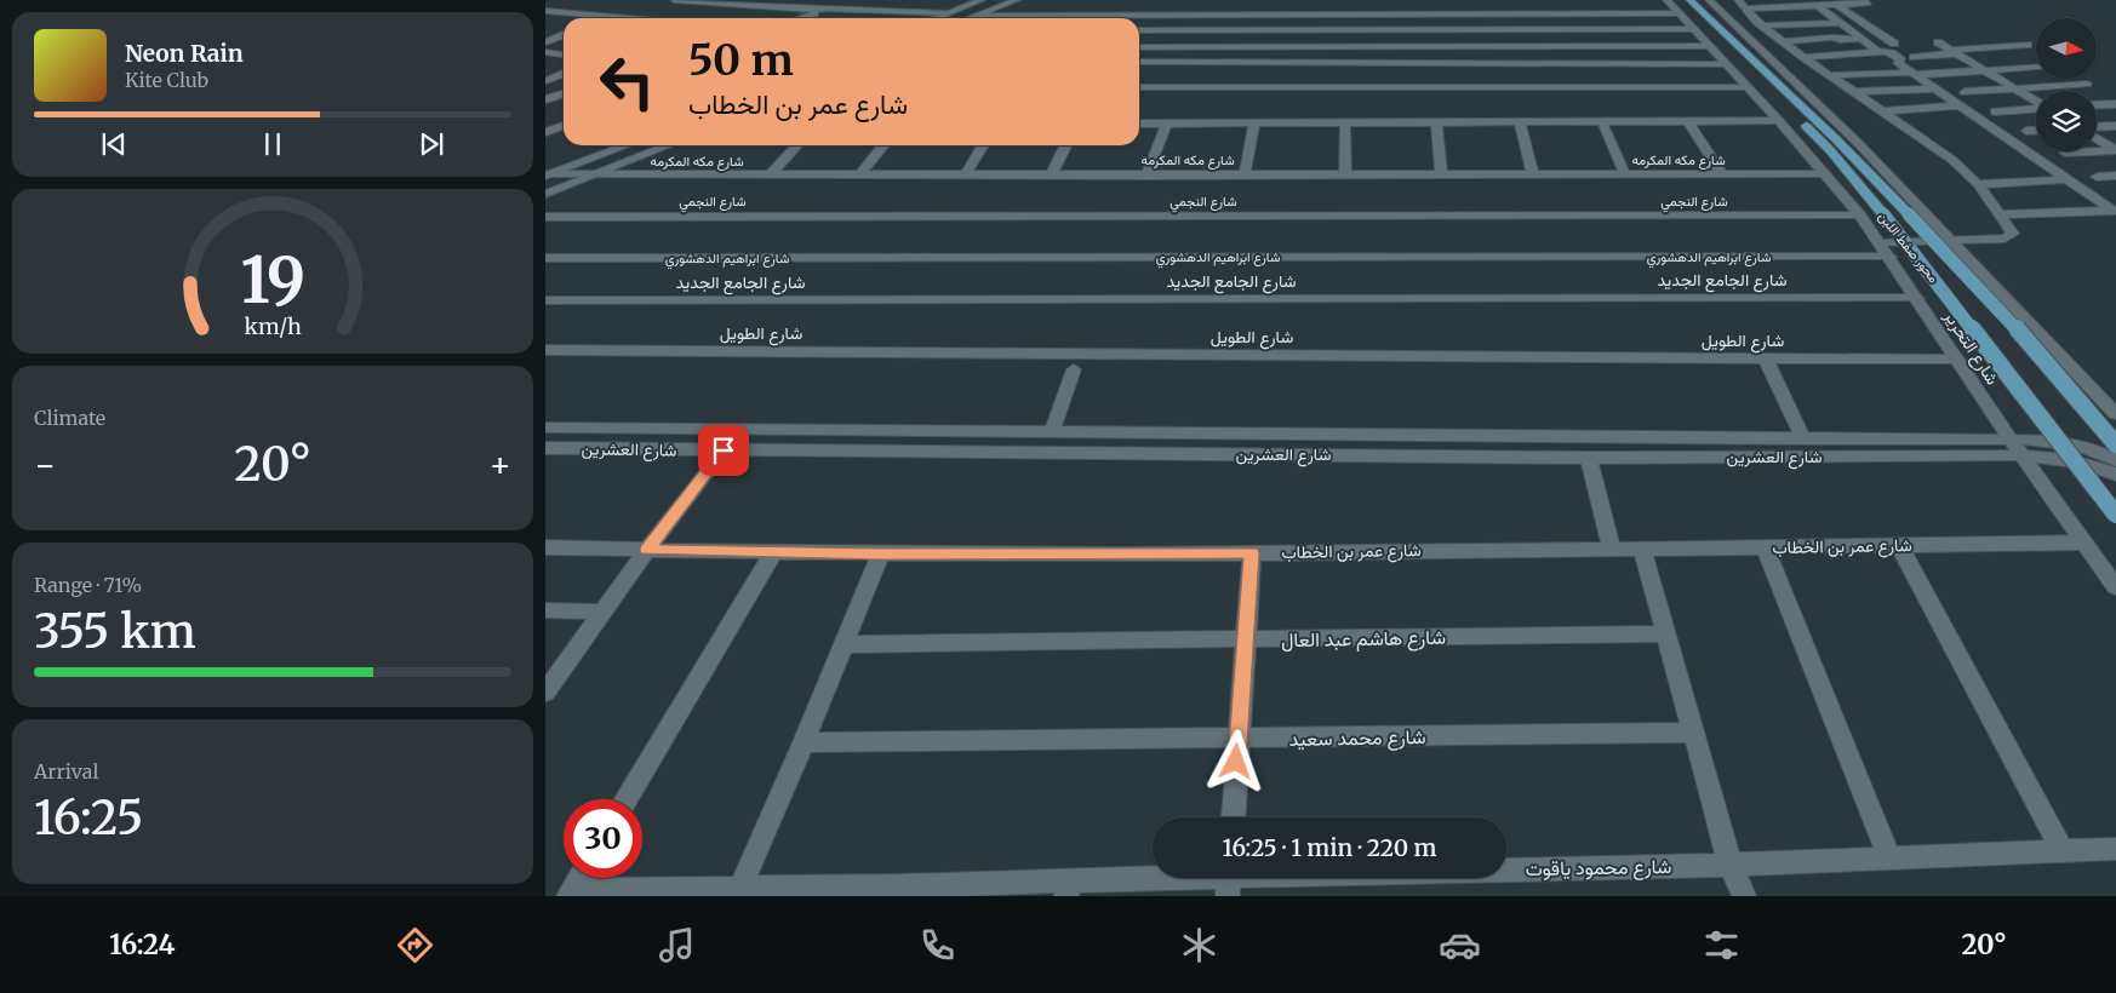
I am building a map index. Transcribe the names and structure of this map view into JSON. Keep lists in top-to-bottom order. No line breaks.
{"streets":{"main road":["محور صفط اللبن"],"street":["شارع مكه المكرمه","شارع النجمي","شارع ابراهيم الدهشوري","شارع الجامع الجديد","شارع الطويل","شارع التحرير","شارع العشرين","شارع عمر بن الخطاب","شارع هاشم عبد العال","شارع محمد سعيد","شارع محمود ياقوت"]},"crossings":[["شارع مكه المكرمه","شارع التحرير"],["شارع النجمي","شارع التحرير"],["محور صفط اللبن","شارع التحرير"],["شارع ابراهيم الدهشوري","شارع التحرير"],["شارع الجامع الجديد","شارع التحرير"],["شارع الطويل","شارع التحرير"],["شارع التحرير","شارع العشرين"],["شارع التحرير","شارع عمر بن الخطاب"]],"north":"right","page":{"turn":["50 m","شارع عمر بن الخطاب"],"song":["Neon Rain","Kite Club"],"tile":["Climate",["Range · 71%","355 km"],["Arrival","16:25"]],"heat":["−","20°","+"],"limit":"30","trip":"16:25 · 1 min · 220 m","tabs":["16:24","20°"],"gauge":["19","km/h"]}}
